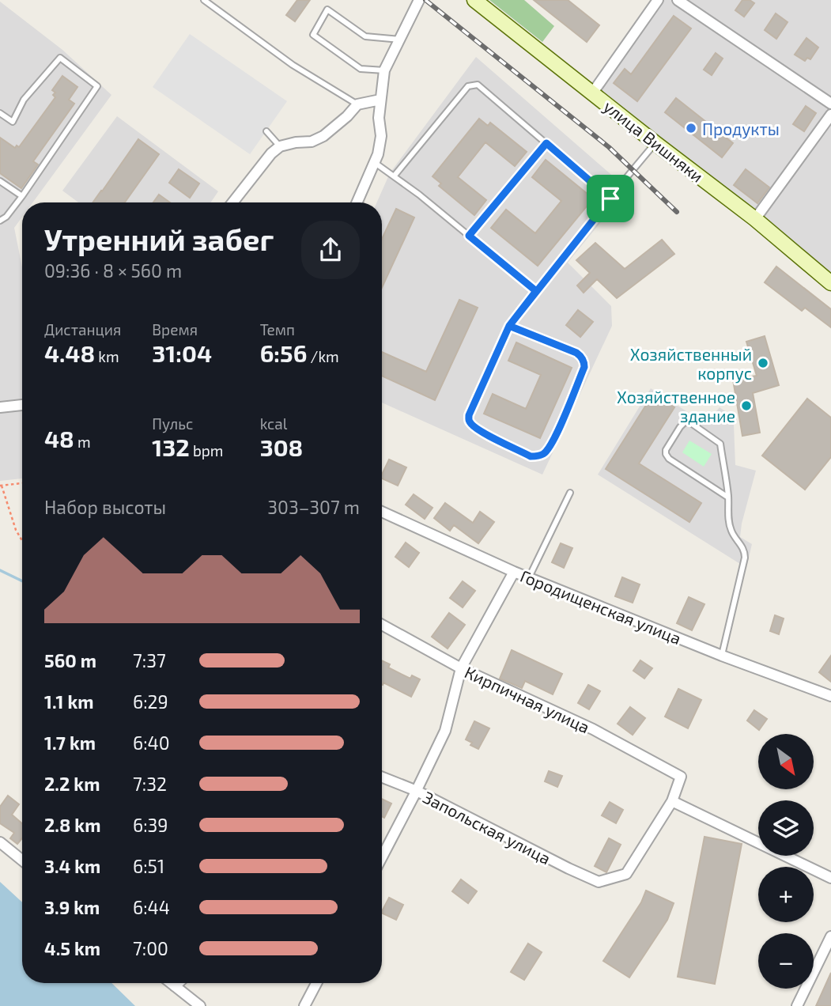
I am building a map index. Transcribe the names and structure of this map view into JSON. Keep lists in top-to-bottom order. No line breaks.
{"streets":{"street":["улица Вишняки","Городищенская улица","Кирпичная улица","Запольская улица"]},"crossings":[["Кирпичная улица","Запольская улица"]],"places":["Продукты","Хозяйственный корпус","Хозяйственное здание"],"north":"bottom right","page":{"heading":["Утренний забег","09:36 · 8 × 560 m"],"stats":[["Дистанция","4.48 km"],["Время","31:04"],["Темп","6:56 /km"],["48 m"],["Пульс","132 bpm"],["kcal","308"]],"chart":["Набор высоты","303–307 m"],"list":[{"name":"560 m","note":"7:37"},{"name":"1.1 km","note":"6:29"},{"name":"1.7 km","note":"6:40"},{"name":"2.2 km","note":"7:32"},{"name":"2.8 km","note":"6:39"},{"name":"3.4 km","note":"6:51"},{"name":"3.9 km","note":"6:44"},{"name":"4.5 km","note":"7:00"}],"map_buttons":["+","−"]}}
